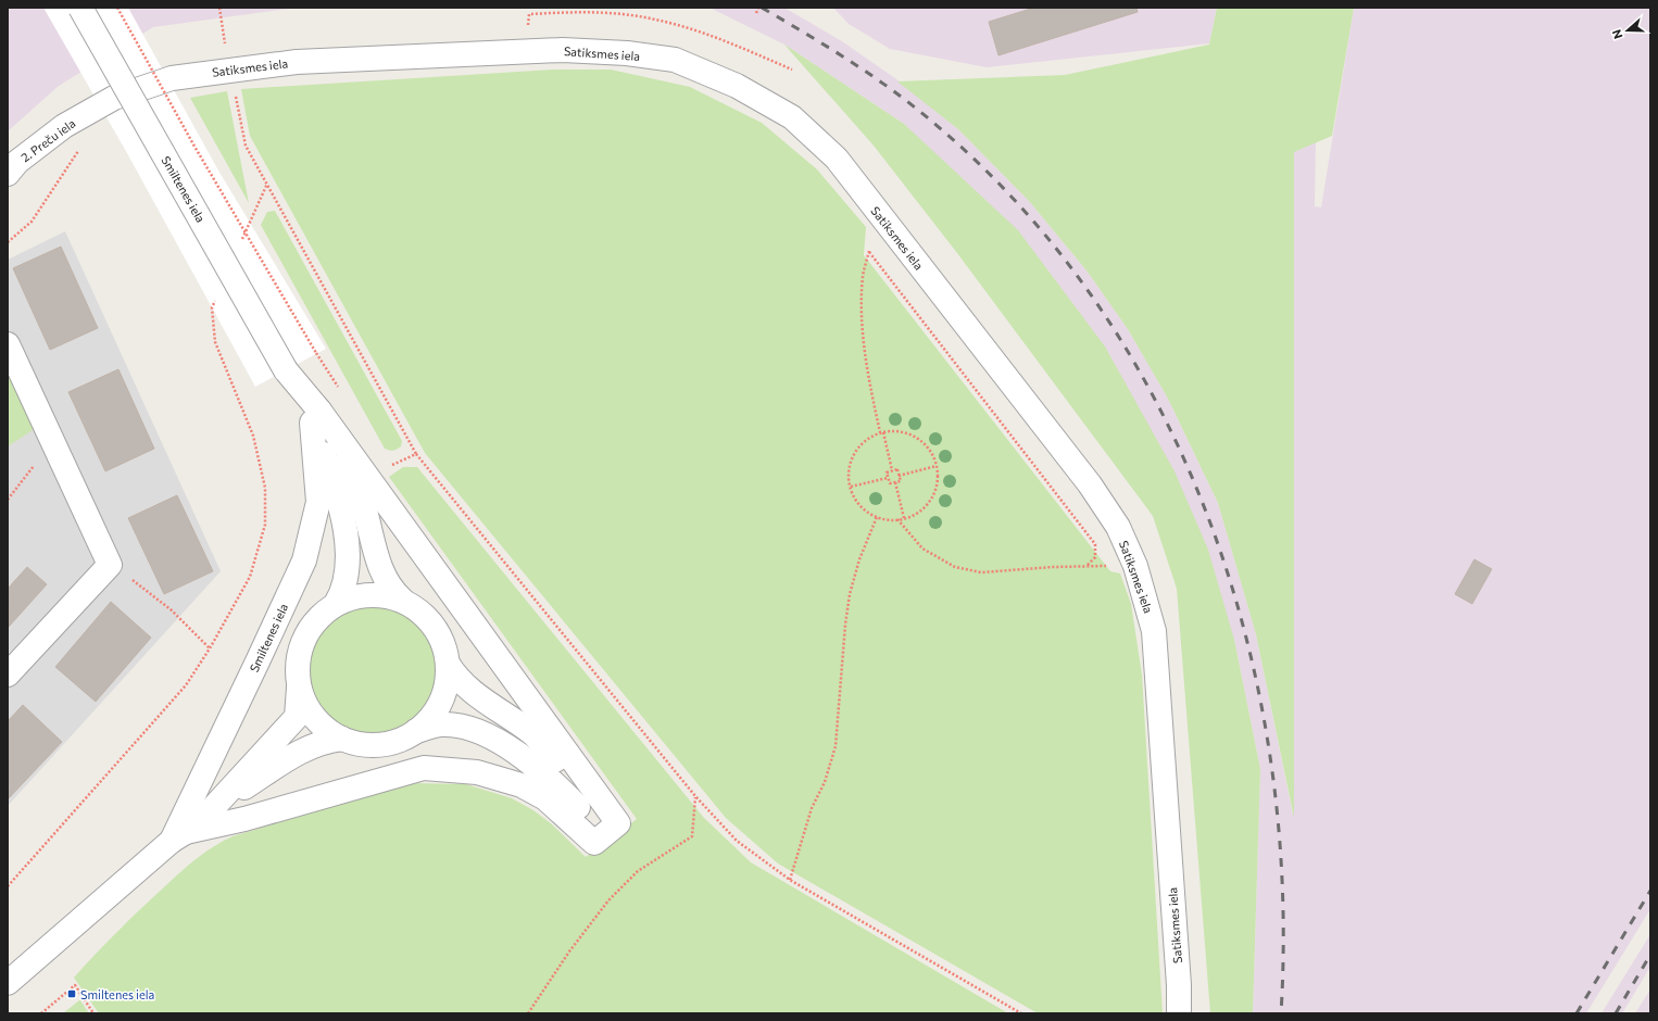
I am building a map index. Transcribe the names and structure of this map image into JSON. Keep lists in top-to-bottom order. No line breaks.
{"streets":{"street":["Satiksmes iela","2. Preču iela","Smiltenes iela"]},"crossings":[["Satiksmes iela","2. Preču iela"]],"places":{"transit":["Smiltenes iela"]},"north":"left"}
